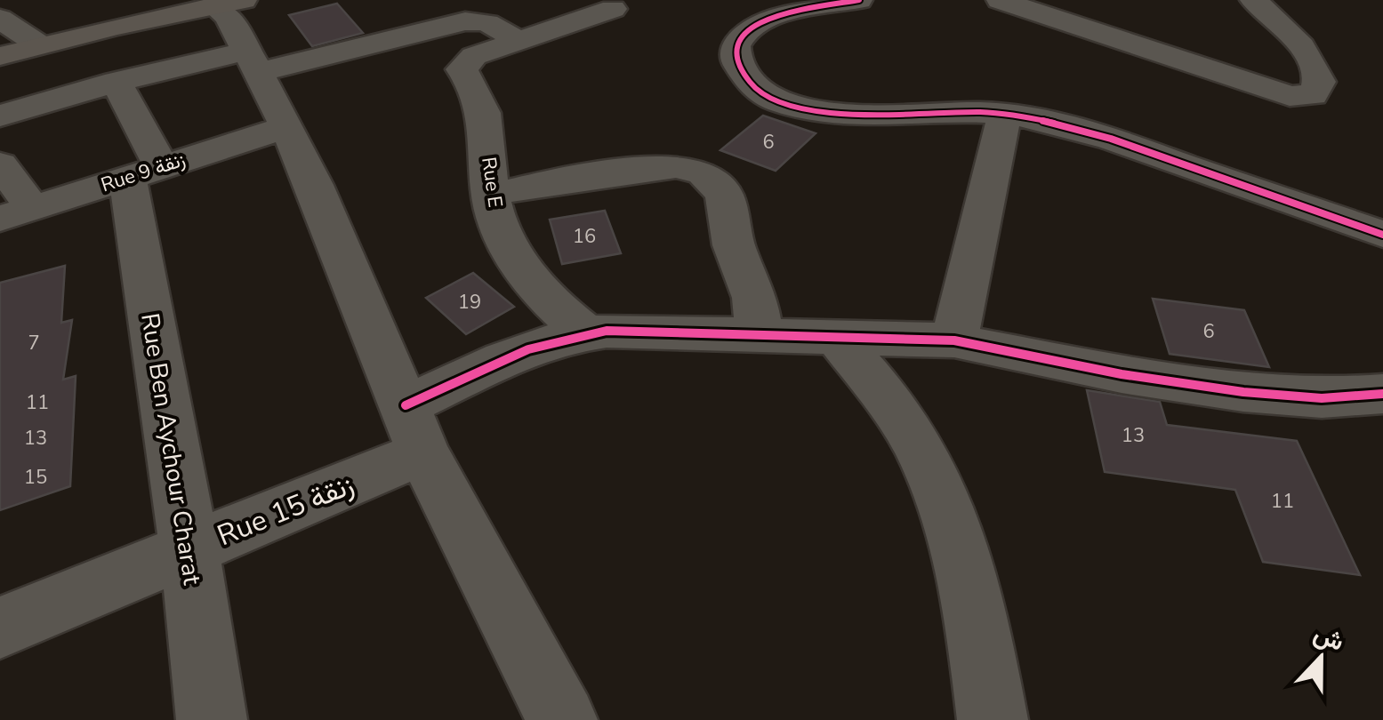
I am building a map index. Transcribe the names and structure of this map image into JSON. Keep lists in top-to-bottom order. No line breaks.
{"streets":{"street":["Rue 9 زنقة","Rue E","Rue Ben Aychour Charat","Rue 15 زنقة"]},"crossings":[["Rue 9 زنقة","Rue Ben Aychour Charat"],["Rue E","Rue 15 زنقة"],["Rue Ben Aychour Charat","Rue 15 زنقة"]],"house_numbers":["6","16","19","6","7","11","13","13","15","11"],"north":"top"}
